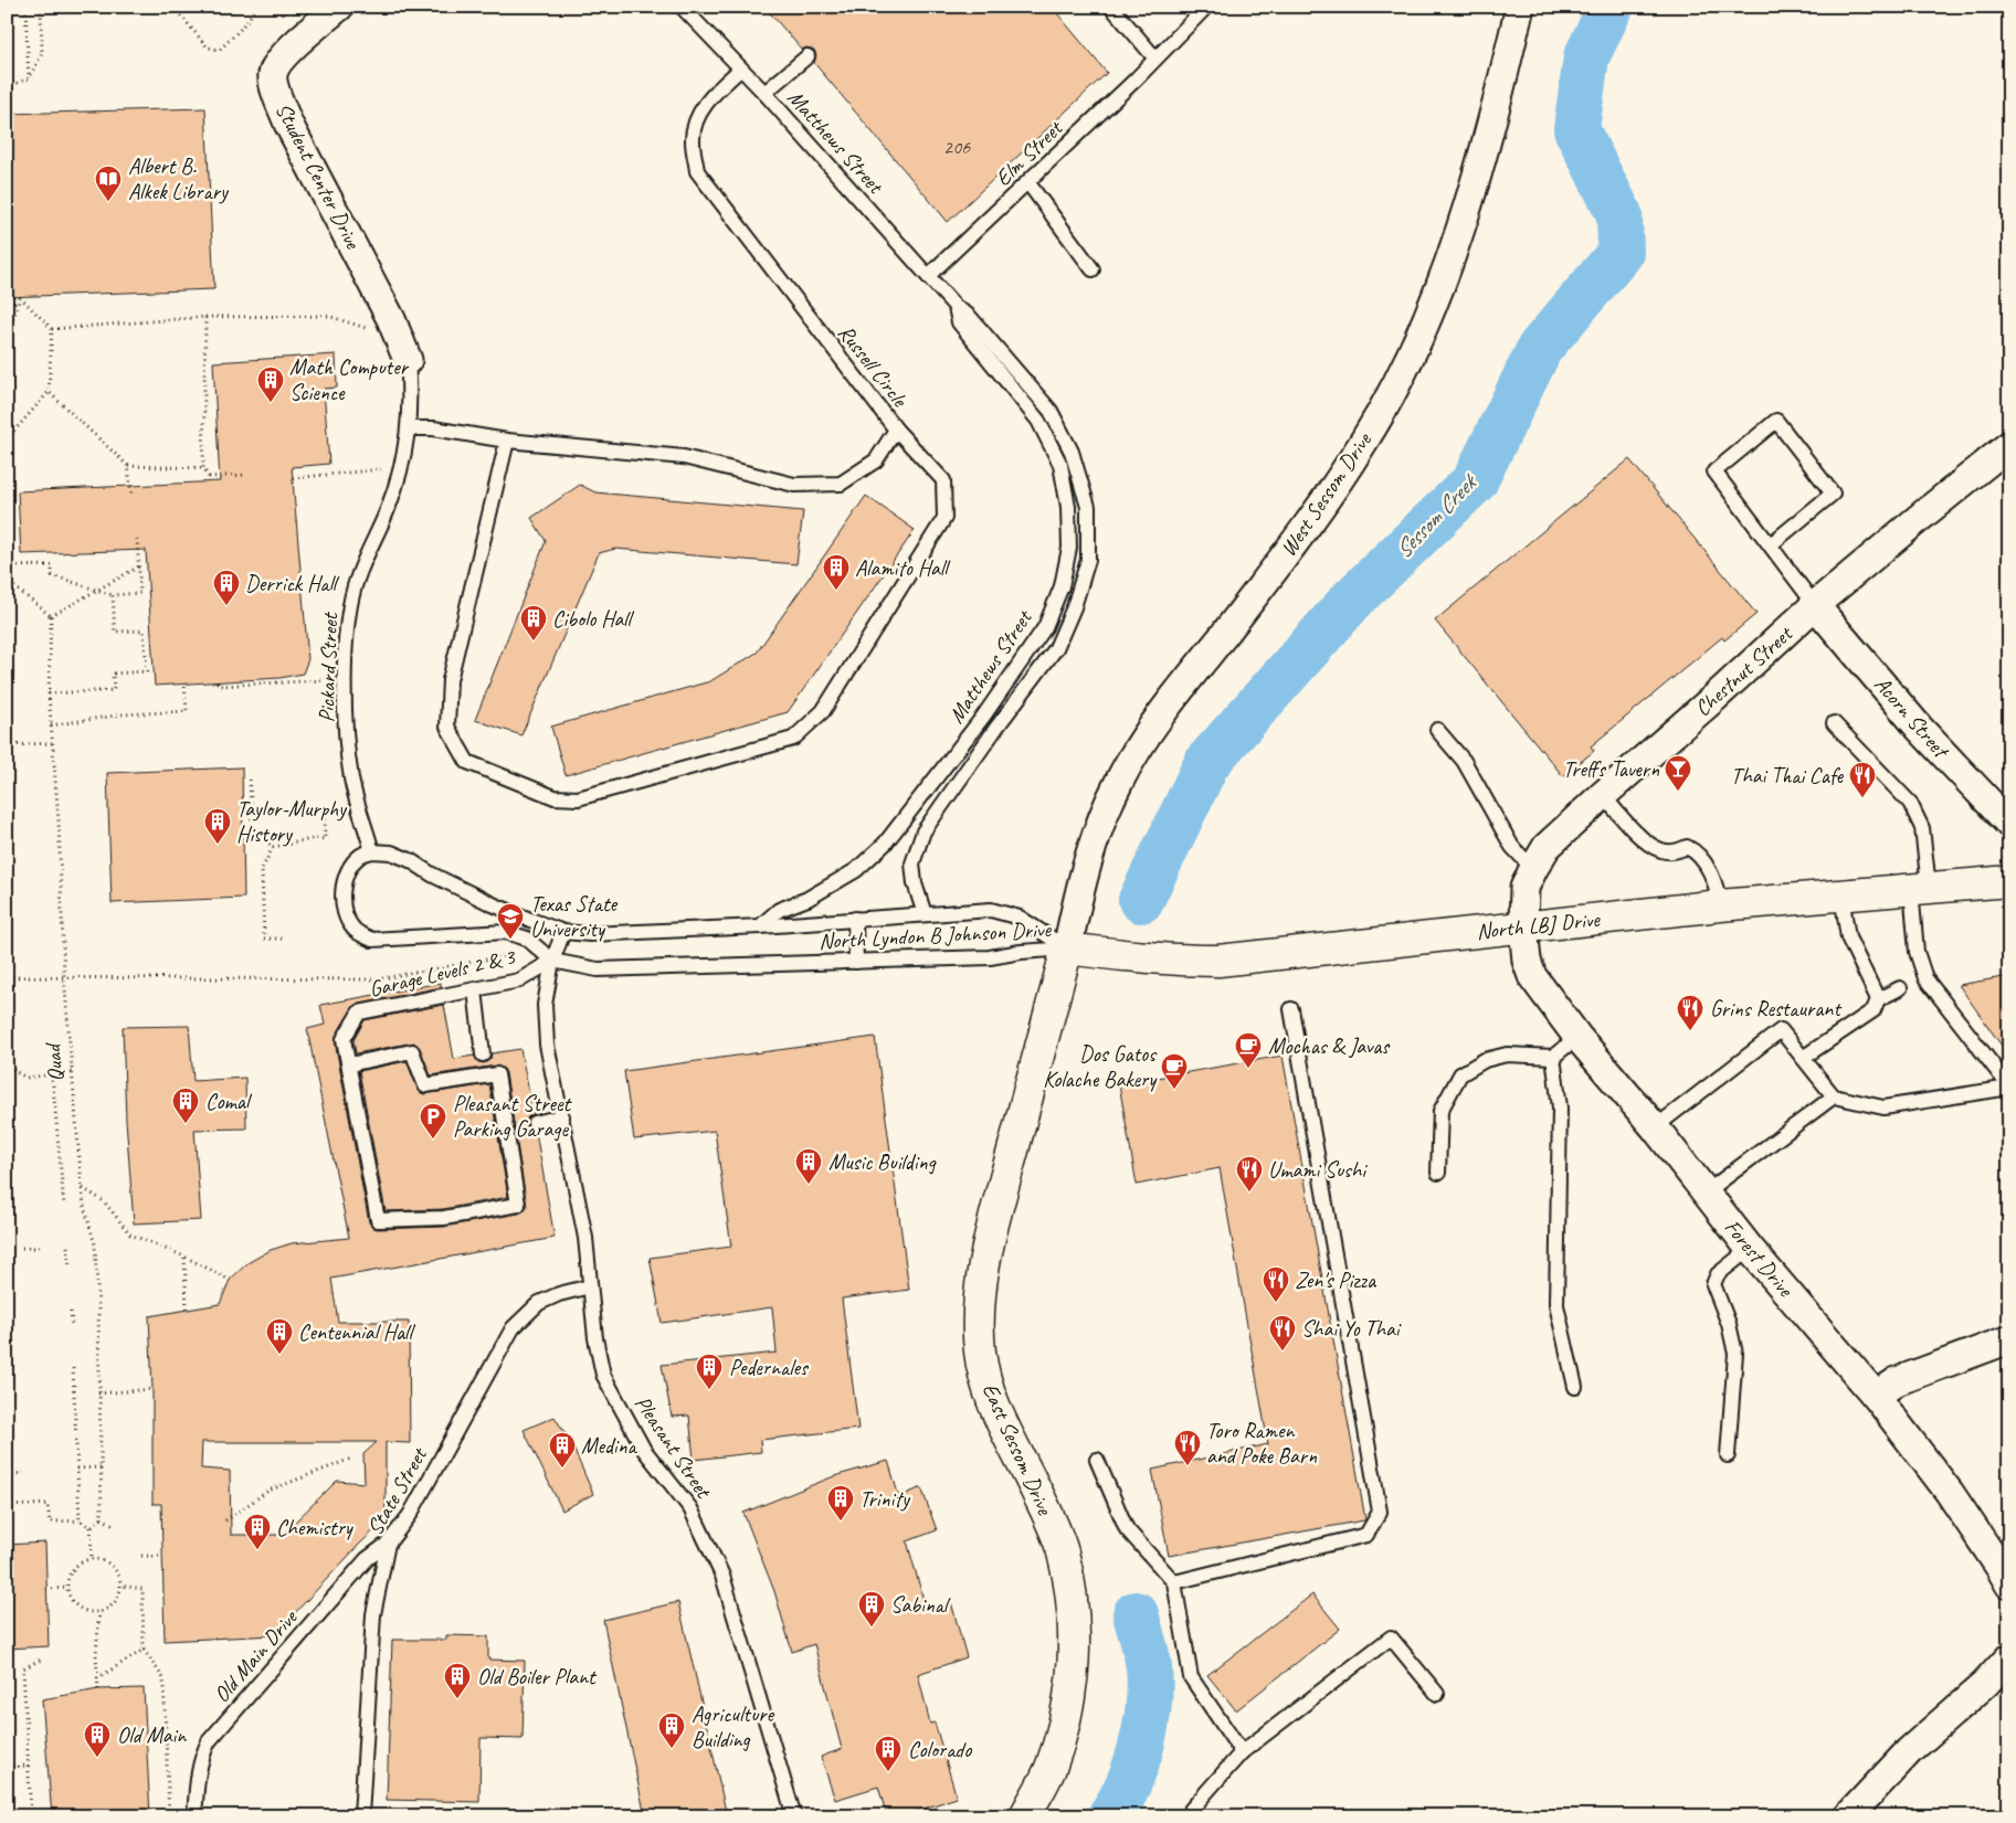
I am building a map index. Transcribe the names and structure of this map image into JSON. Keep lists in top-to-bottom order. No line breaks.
{"streets":{"street":["Student Center Drive","West Sessom Drive","Chestnut Street","Acorn Street","North LBJ Drive","Forest Drive","East Sessom Drive"],"lane":["Matthews Street","Elm Street","Russell Circle","Pickard Street","North Lyndon B Johnson Drive","Garage Levels 2 & 3","Pleasant Street","State Street","Old Main Drive"],"path":["Quad"]},"crossings":[["Matthews Street","Elm Street"],["Matthews Street","Russell Circle"],["Matthews Street","North Lyndon B Johnson Drive"],["Student Center Drive","Pickard Street"],["Russell Circle","Pickard Street"],["West Sessom Drive","North LBJ Drive"],["West Sessom Drive","North Lyndon B Johnson Drive"],["West Sessom Drive","East Sessom Drive"],["Pickard Street","North Lyndon B Johnson Drive"],["Chestnut Street","Acorn Street"],["Chestnut Street","North LBJ Drive"],["Chestnut Street","Forest Drive"],["North LBJ Drive","North Lyndon B Johnson Drive"],["North LBJ Drive","Forest Drive"],["North LBJ Drive","East Sessom Drive"],["North Lyndon B Johnson Drive","Garage Levels 2 & 3"],["North Lyndon B Johnson Drive","Pleasant Street"],["North Lyndon B Johnson Drive","East Sessom Drive"],["Garage Levels 2 & 3","Pleasant Street"],["Pleasant Street","State Street"],["State Street","Old Main Drive"]],"water":["Sessom Creek"],"places":{"library":["Albert B. Alkek Library"],"building":["Math Computer Science","Alamito Hall","Derrick Hall","Cibolo Hall","Taylor-Murphy History","Comal","Music Building","Centennial Hall","Pedernales","Medina","Trinity","Chemistry","Sabinal","Old Boiler Plant","Agriculture Building","Old Main","Colorado"],"bar":["Treffs Tavern"],"restaurant":["Thai Thai Cafe","Grins Restaurant","Umami Sushi","Zen's Pizza","Shai Yo Thai","Toro Ramen and Poke Barn"],"school or university":["Texas State University"],"cafe":["Mochas & Javas","Dos Gatos Kolache Bakery"],"parking":["Pleasant Street Parking Garage"]},"house_numbers":["206"]}
